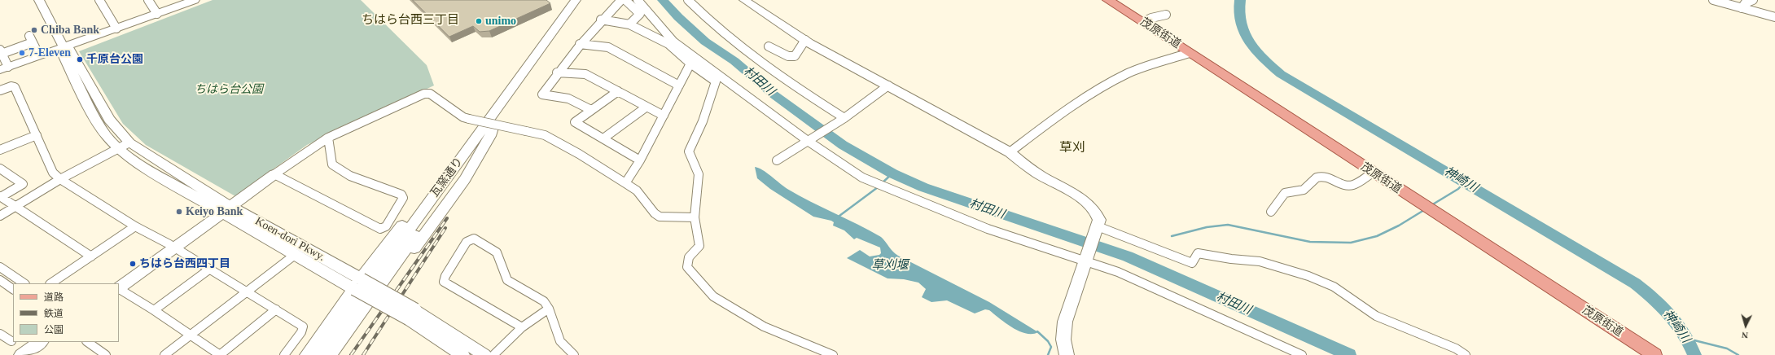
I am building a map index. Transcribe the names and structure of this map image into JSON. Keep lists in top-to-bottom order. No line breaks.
{"streets":{"main road":["茂原街道"],"street":["瓦窯通り","Koen-dori Pkwy."]},"districts":["ちはら台西三丁目","草刈"],"water":["村田川","神崎川","草刈堰"],"parks":["ちはら台公園"],"places":["unimo","Chiba Bank","7-Eleven","千原台公園","Keiyo Bank","ちはら台西四丁目"],"legend":["道路","鉄道","公園"],"north":"bottom"}
